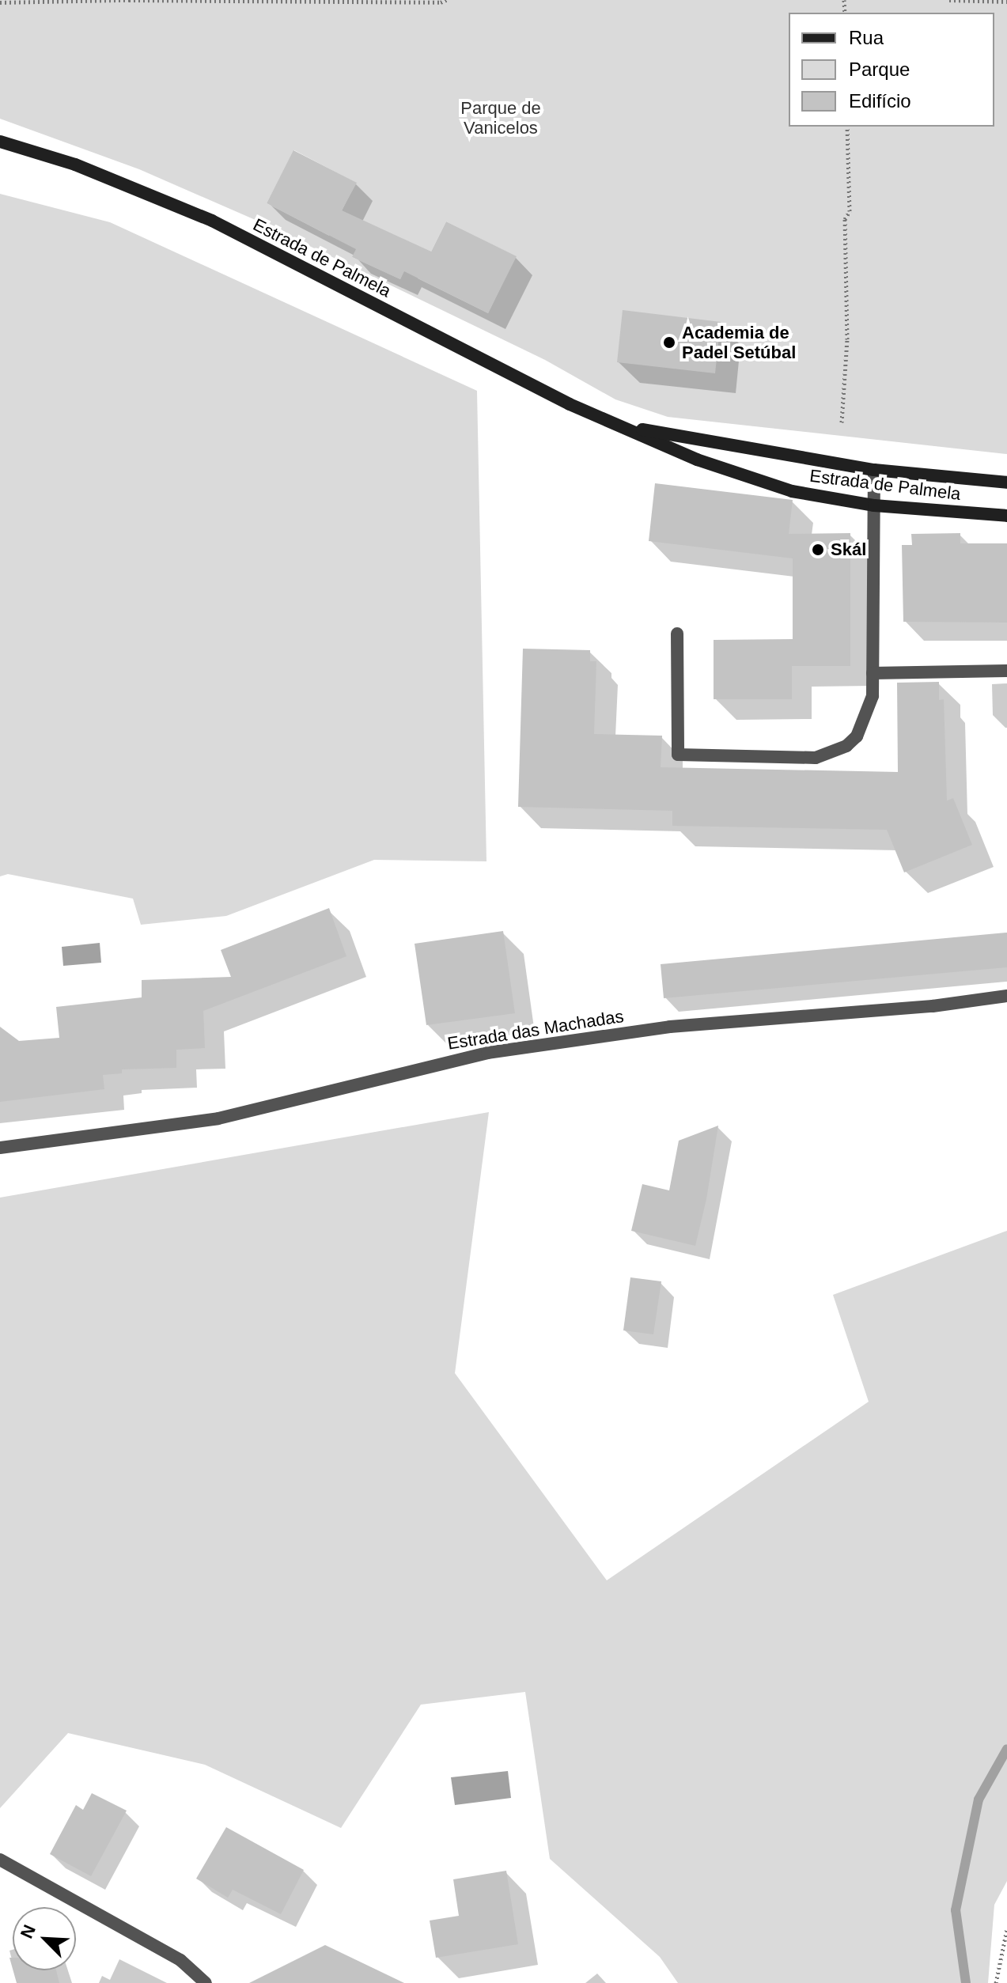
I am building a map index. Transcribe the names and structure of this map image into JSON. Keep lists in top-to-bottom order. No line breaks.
{"streets":{"street":["Estrada de Palmela","Estrada das Machadas"]},"parks":["Parque de Vanicelos"],"places":["Academia de Padel Setúbal","Skál"],"legend":["Rua","Parque","Edifício"],"north":"top left"}
